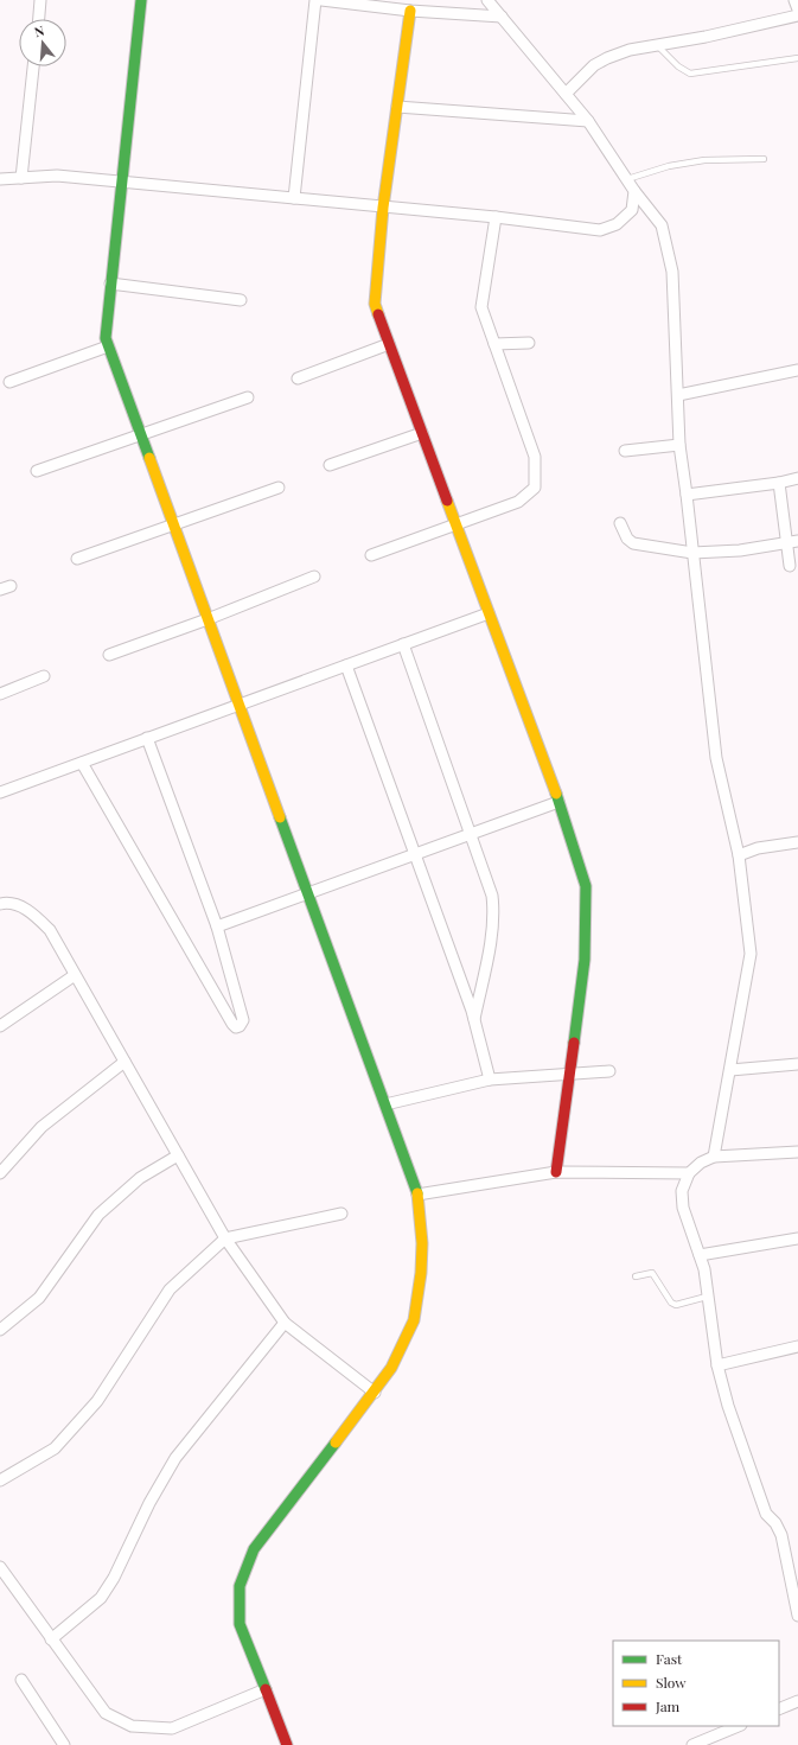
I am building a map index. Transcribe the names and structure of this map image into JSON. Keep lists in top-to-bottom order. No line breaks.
{"legend":["Fast","Slow","Jam"],"north":"top"}
